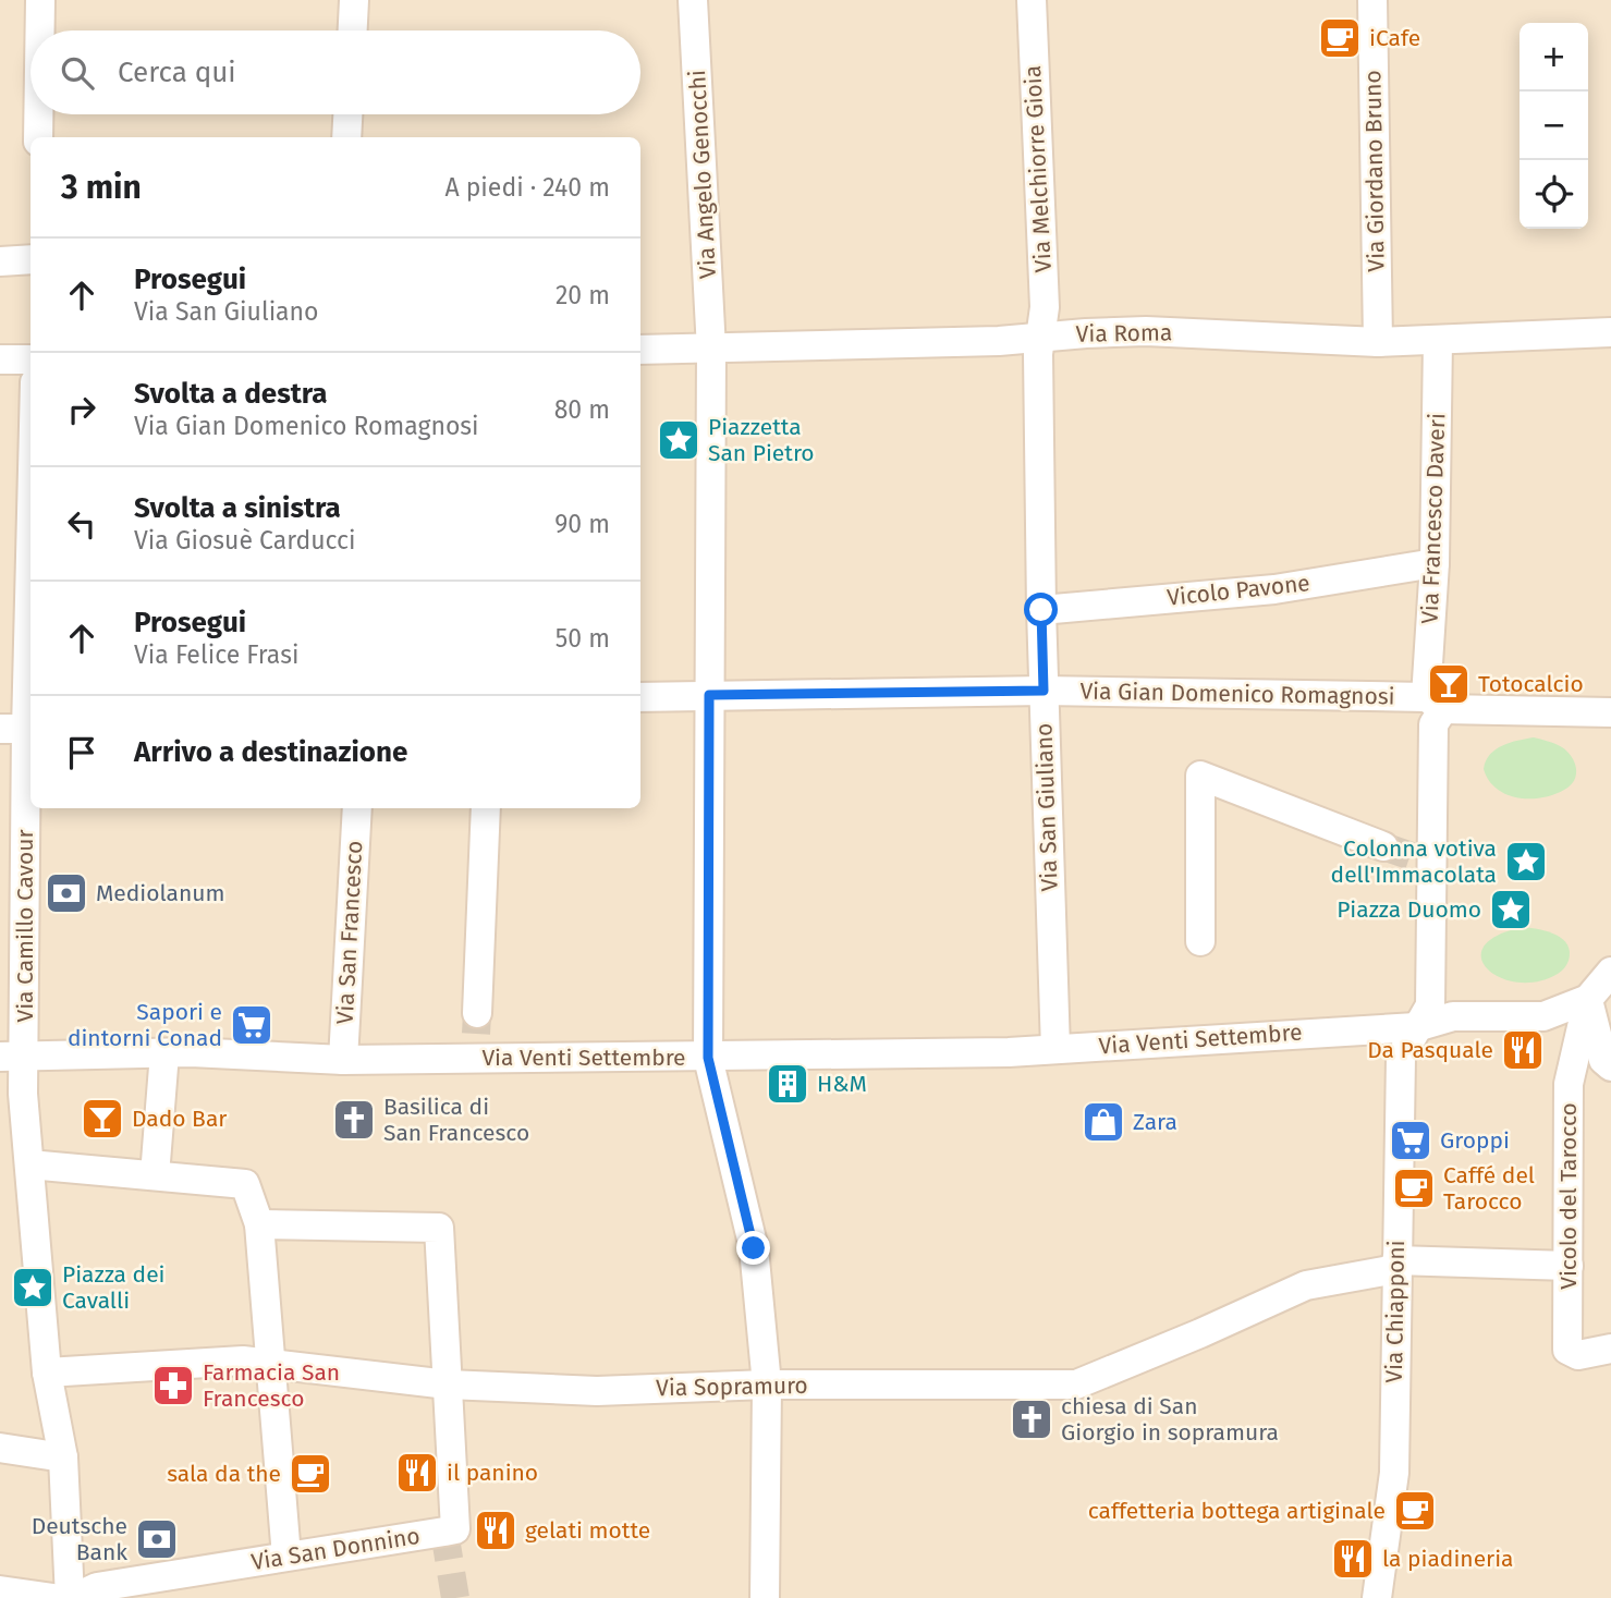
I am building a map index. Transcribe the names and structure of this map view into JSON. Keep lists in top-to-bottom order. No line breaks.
{"streets":{"street":["Via Melchiorre Gioia","Via Giordano Bruno","Via Angelo Genocchi","Via Roma","Via Francesco Daveri","Vicolo Pavone","Via Gian Domenico Romagnosi","Via San Giuliano","Via Camillo Cavour","Via San Francesco","Via Venti Settembre","Vicolo del Tarocco","Via Chiapponi","Via Sopramuro","Via San Donnino"]},"crossings":[["Via Melchiorre Gioia","Via Roma"],["Via Melchiorre Gioia","Via San Giuliano"],["Via Giordano Bruno","Via Roma"],["Via Angelo Genocchi","Via Roma"],["Via Angelo Genocchi","Via Gian Domenico Romagnosi"],["Via Angelo Genocchi","Via Venti Settembre"],["Via Angelo Genocchi","Via Sopramuro"],["Via Roma","Via Francesco Daveri"],["Via Roma","Via San Giuliano"],["Via Francesco Daveri","Vicolo Pavone"],["Via Francesco Daveri","Via Gian Domenico Romagnosi"],["Vicolo Pavone","Via San Giuliano"],["Via Gian Domenico Romagnosi","Via San Giuliano"],["Via San Giuliano","Via Venti Settembre"],["Via Camillo Cavour","Via Venti Settembre"],["Via San Francesco","Via Venti Settembre"],["Via Venti Settembre","Via Chiapponi"],["Vicolo del Tarocco","Via Sopramuro"],["Via Chiapponi","Via Sopramuro"],["Via Sopramuro","Via San Donnino"]],"places":{"cafe":["iCafe","Caffé del Tarocco","sala da the","caffetteria bottega artiginale"],"place":["Piazzetta San Pietro","Colonna votiva dell'Immacolata","Piazza Duomo","Piazza dei Cavalli"],"bar":["Totocalcio","Dado Bar"],"bank":["Mediolanum","Deutsche Bank"],"supermarket":["Sapori e dintorni Conad","Groppi"],"restaurant":["Da Pasquale","il panino","gelati motte","la piadineria"],"building":["H&M"],"church":["Basilica di San Francesco","chiesa di San Giorgio in sopramura"],"shop":["Zara"],"pharmacy":["Farmacia San Francesco"]},"page":{"map_buttons":["+","−"],"search":"Cerca qui","heading":["3 min","A piedi · 240 m"],"list":[["Prosegui","Via San Giuliano","20 m"],["Svolta a destra","Via Gian Domenico Romagnosi","80 m"],["Svolta a sinistra","Via Giosuè Carducci","90 m"],["Prosegui","Via Felice Frasi","50 m"],"Arrivo a destinazione"]}}
